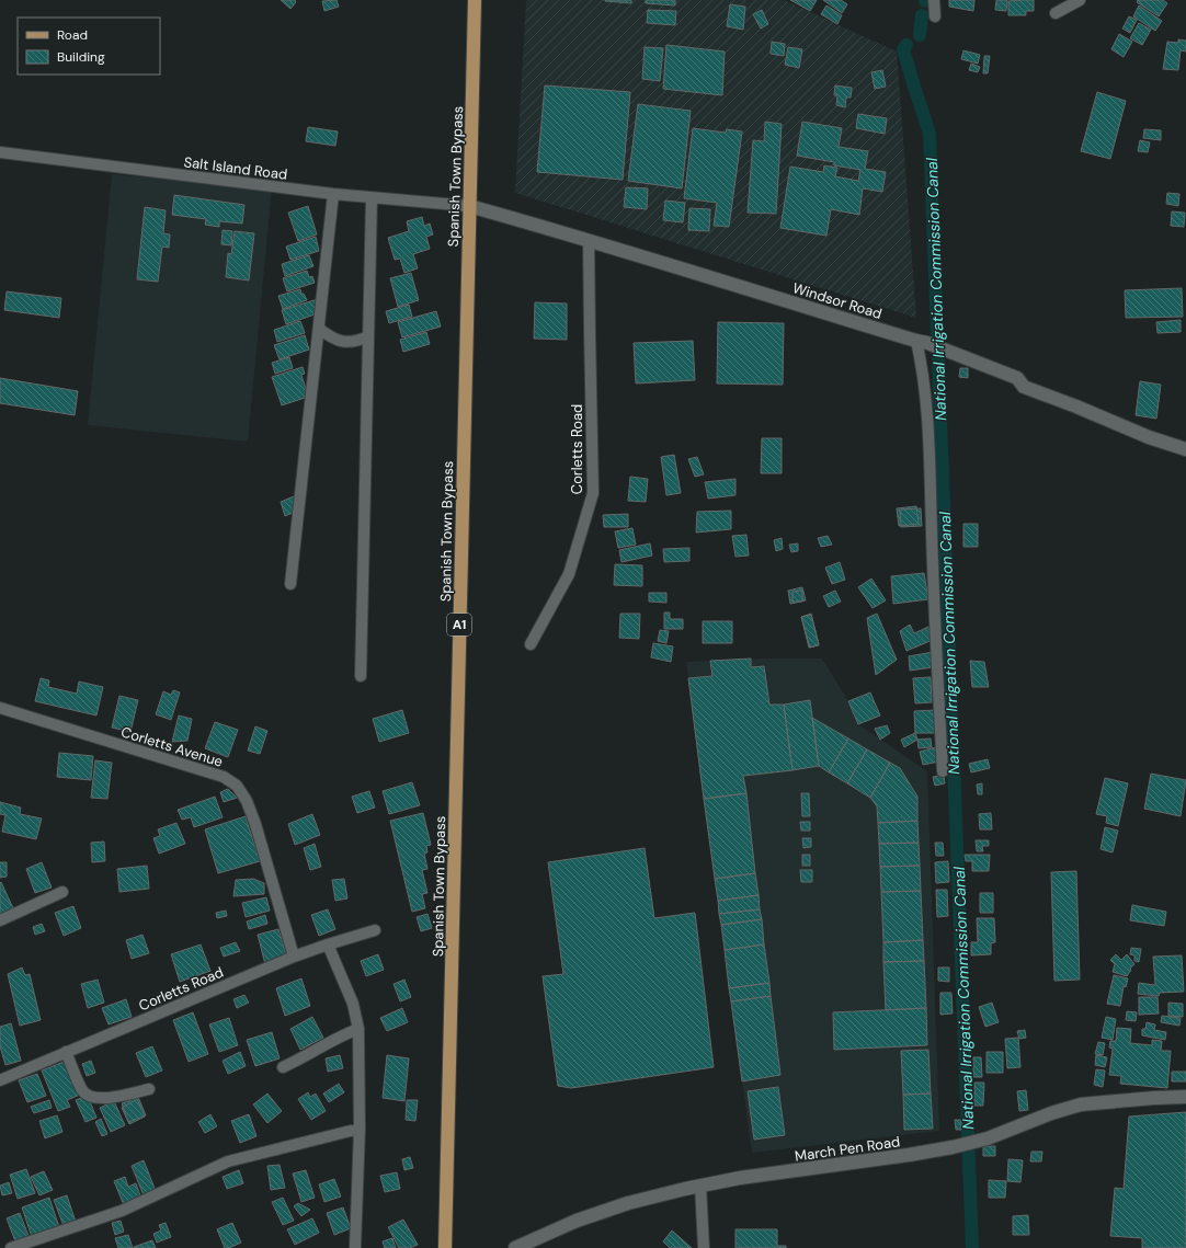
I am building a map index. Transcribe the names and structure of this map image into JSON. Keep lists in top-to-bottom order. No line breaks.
{"streets":{"main road":["Spanish Town Bypass","Windsor Road","A1","March Pen Road"],"street":["Salt Island Road","Corletts Road","Corletts Avenue"]},"crossings":[["Salt Island Road","Spanish Town Bypass"],["Salt Island Road","Windsor Road"],["Spanish Town Bypass","Windsor Road"],["Windsor Road","Corletts Road"],["Corletts Road","Corletts Avenue"]],"water":["National Irrigation Commission Canal"],"legend":["Road","Building"]}
